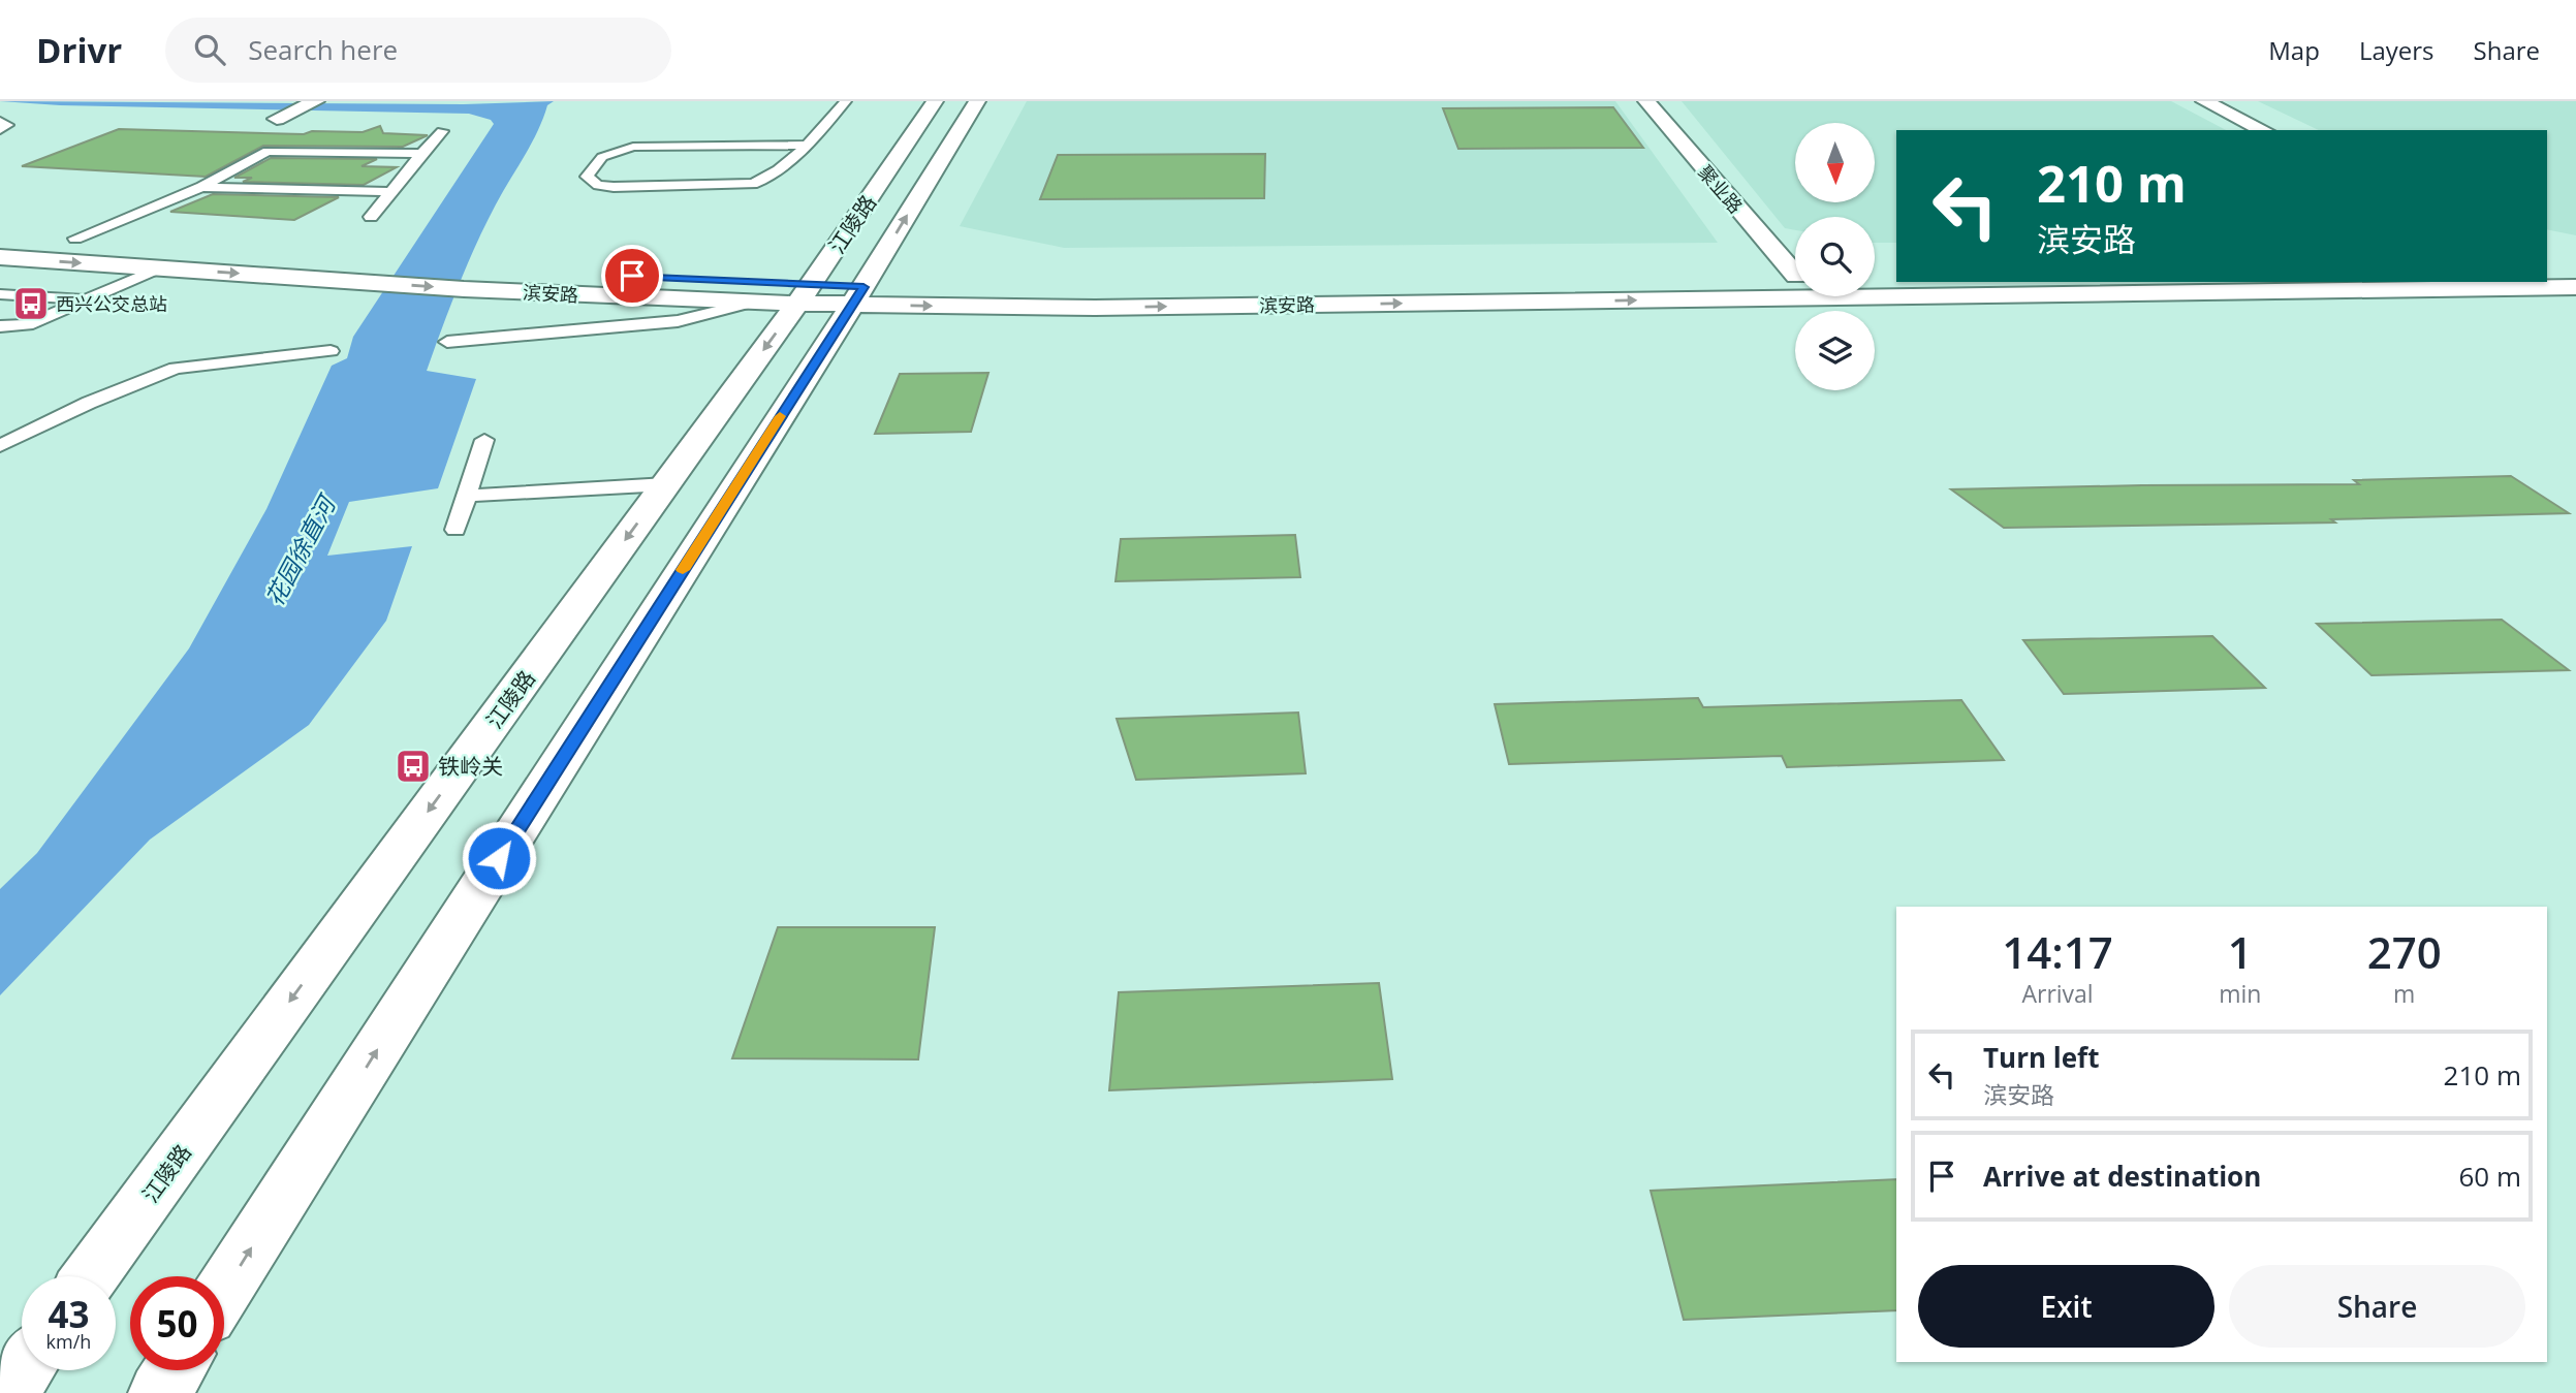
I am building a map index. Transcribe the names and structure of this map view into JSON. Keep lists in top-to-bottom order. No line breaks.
{"streets":{"main road":["聚业路","江陵路","滨安路"]},"crossings":[["江陵路","滨安路"]],"water":["花园徐直河"],"places":{"bus stop":["西兴公交总站","铁岭关"]},"north":"bottom","page":{"header":"Drivr","search":"Search here","nav":["Map","Layers","Share"],"turn":["210 m","滨安路"],"eta":["14:17","Arrival","1","min","270","m"],"list":[{"name":"Turn left","note":"滨安路","value":"210 m"},{"name":"Arrive at destination","value":"60 m"}],"buttons":["Exit","Share"],"speed":"43 km/h","limit":"50"}}
